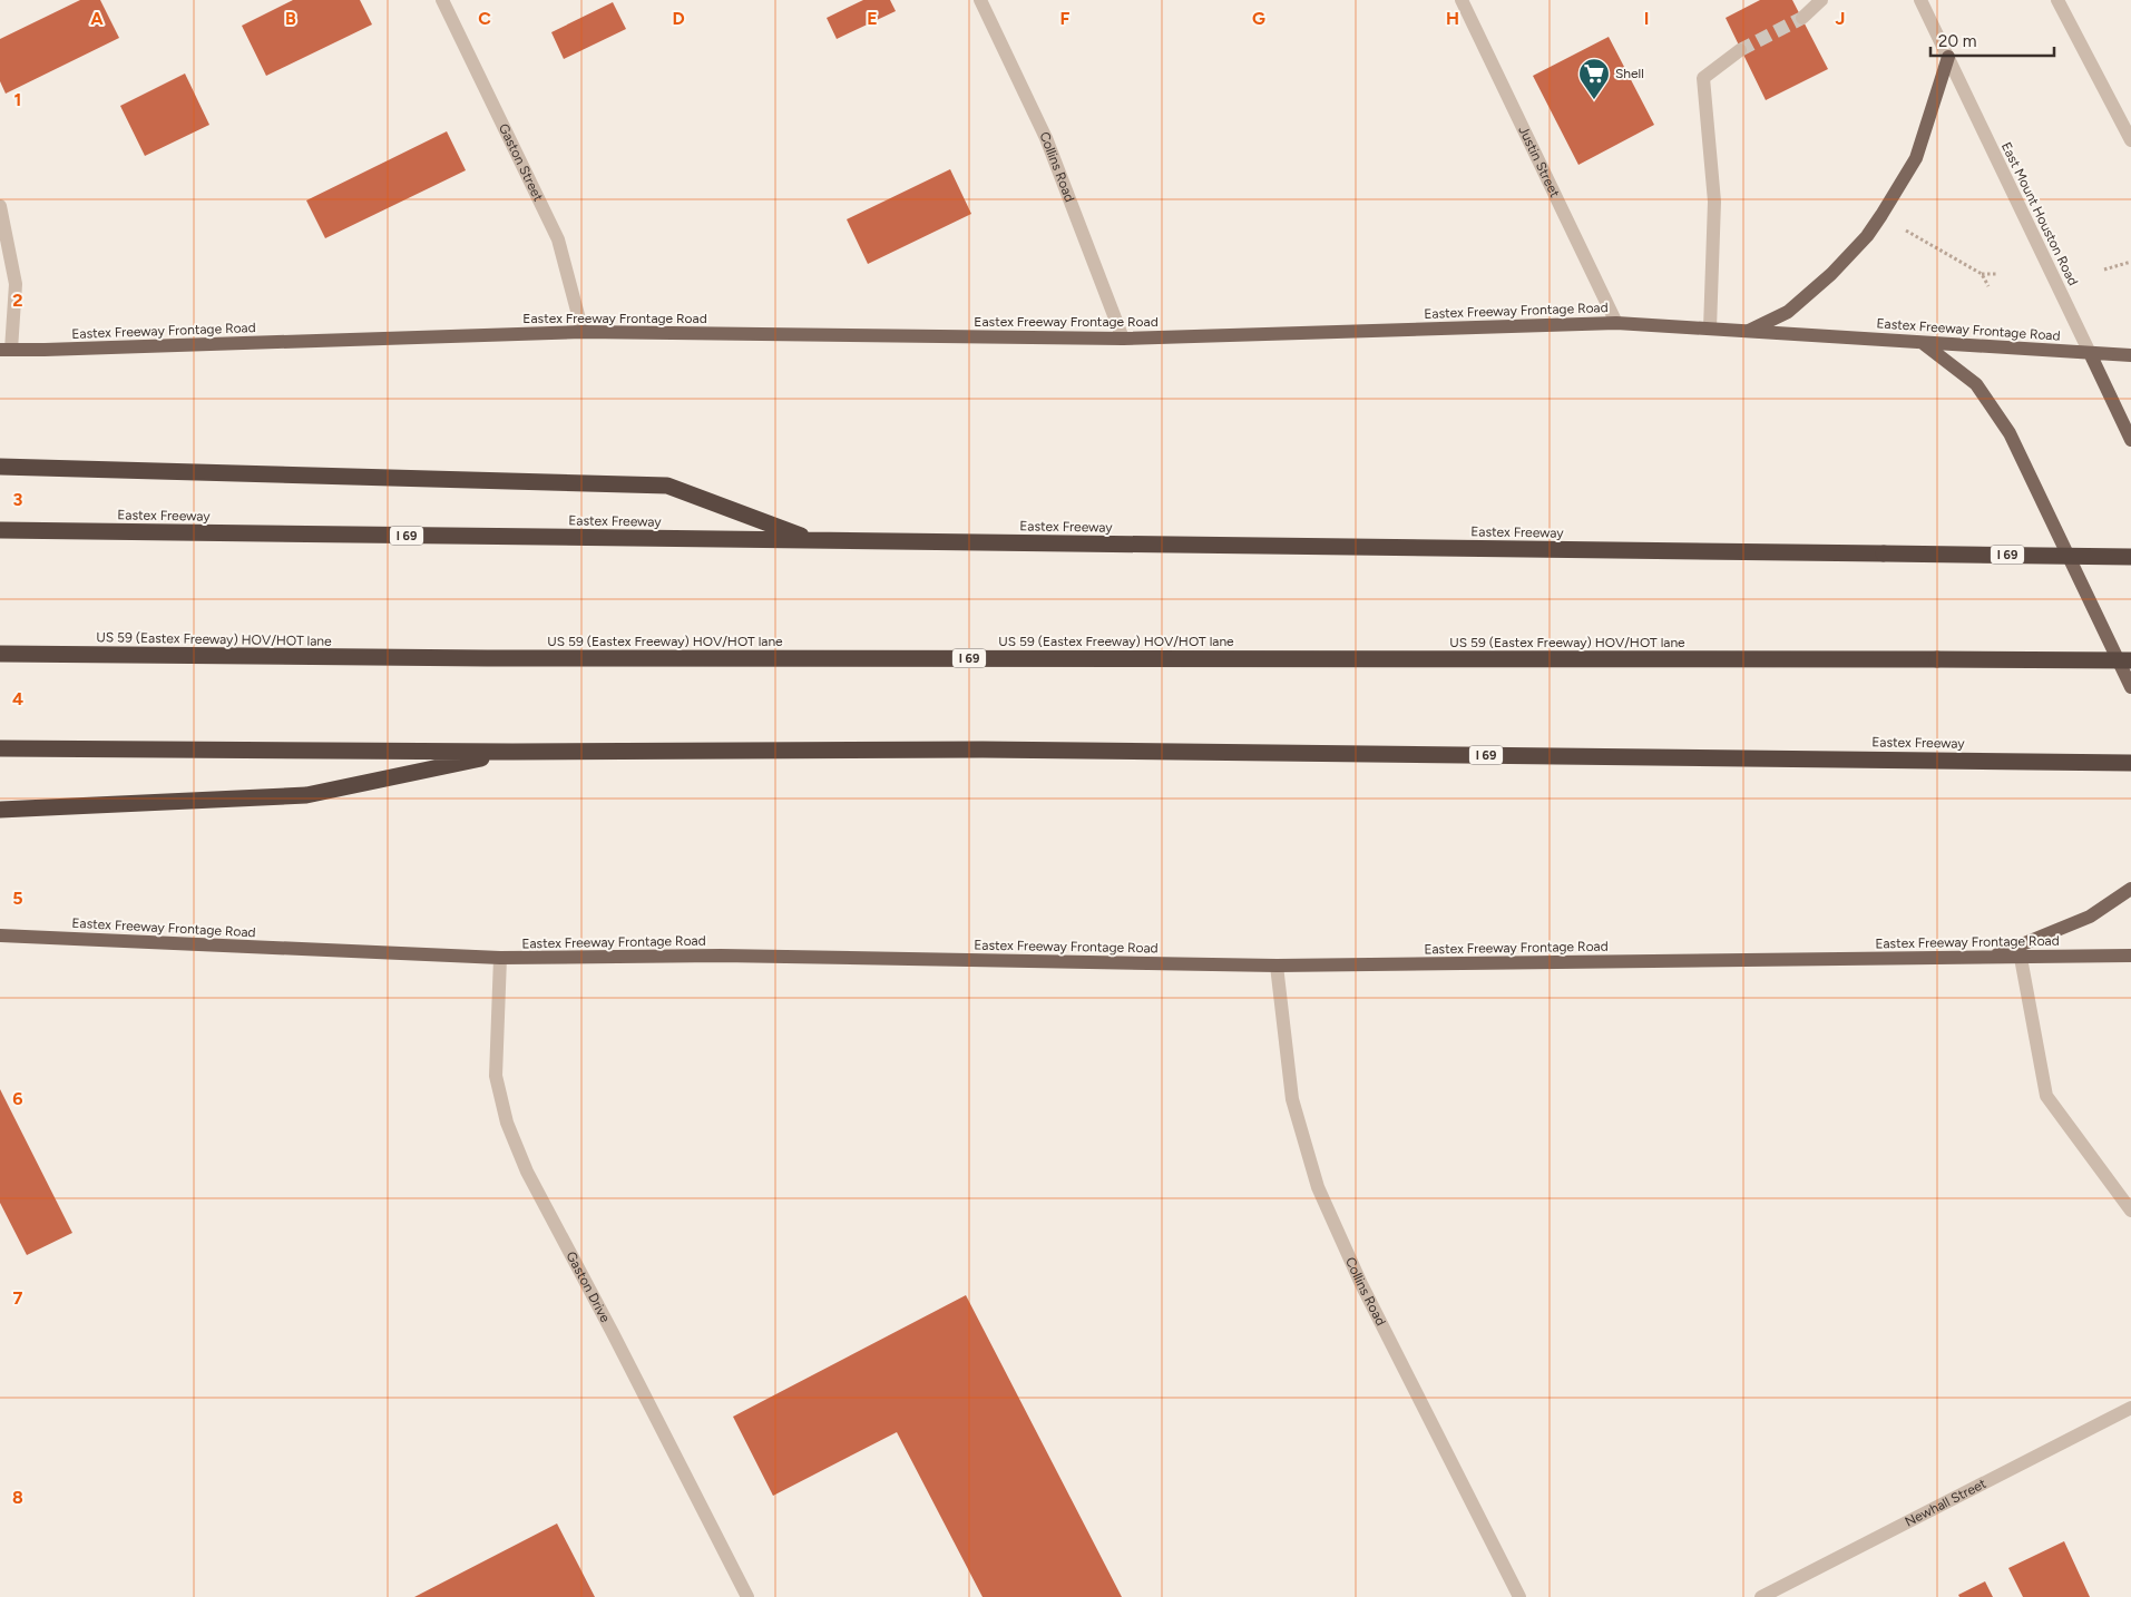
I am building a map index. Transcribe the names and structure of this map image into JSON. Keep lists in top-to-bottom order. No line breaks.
{"streets":{"highway":["Eastex Freeway","I 69","US 59 (Eastex Freeway) HOV/HOT lane"],"main road":["East Mount Houston Road","Eastex Freeway Frontage Road"],"street":["Justin Street","Gaston Street","Collins Road","Gaston Drive","Newhall Street"]},"crossings":[["Justin Street","Eastex Freeway Frontage Road"],["Gaston Street","Eastex Freeway Frontage Road"],["Collins Road","Eastex Freeway Frontage Road"],["East Mount Houston Road","Eastex Freeway Frontage Road"],["Eastex Freeway Frontage Road","Gaston Drive"]],"places":{"supermarket":["Shell"]},"scale_bar":"20 m","grid":{"columns":["A","B","C","D","E","F","G","H","I","J"],"rows":["1","2","3","4","5","6","7","8"]}}
